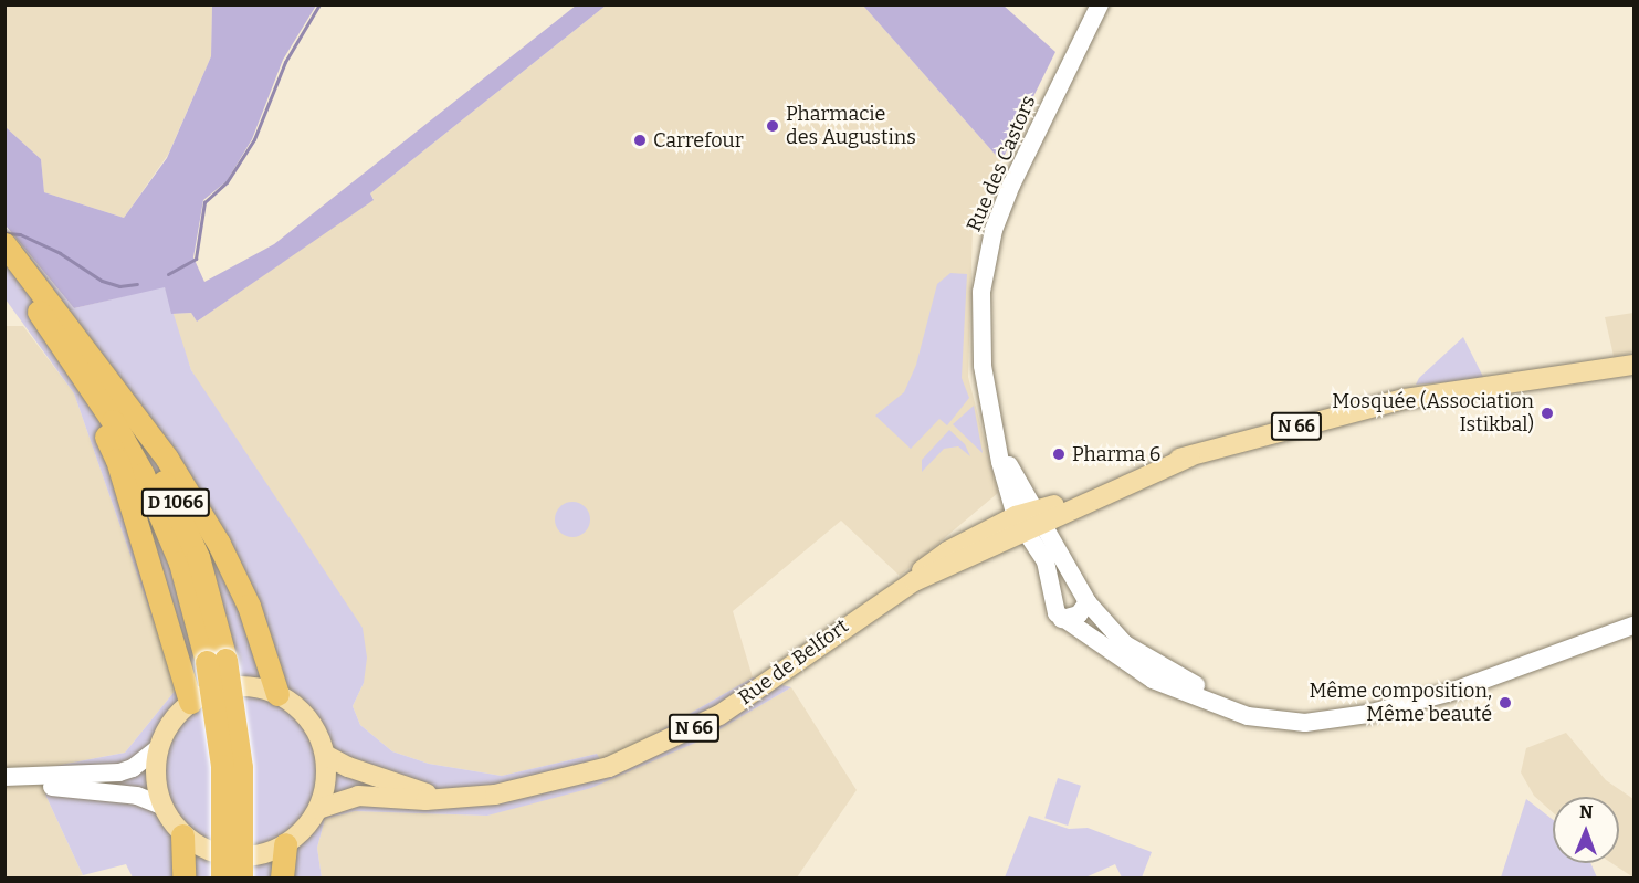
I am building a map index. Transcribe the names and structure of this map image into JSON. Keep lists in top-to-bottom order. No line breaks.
{"streets":{"highway":["D 1066"],"main road":["N 66","Rue de Belfort"],"street":["Rue des Castors"]},"crossings":[["Rue des Castors","Rue de Belfort"]],"places":["Pharmacie des Augustins","Carrefour","Mosquée (Association Istikbal)","Pharma 6","Même composition, Même beauté"],"north":"top"}
